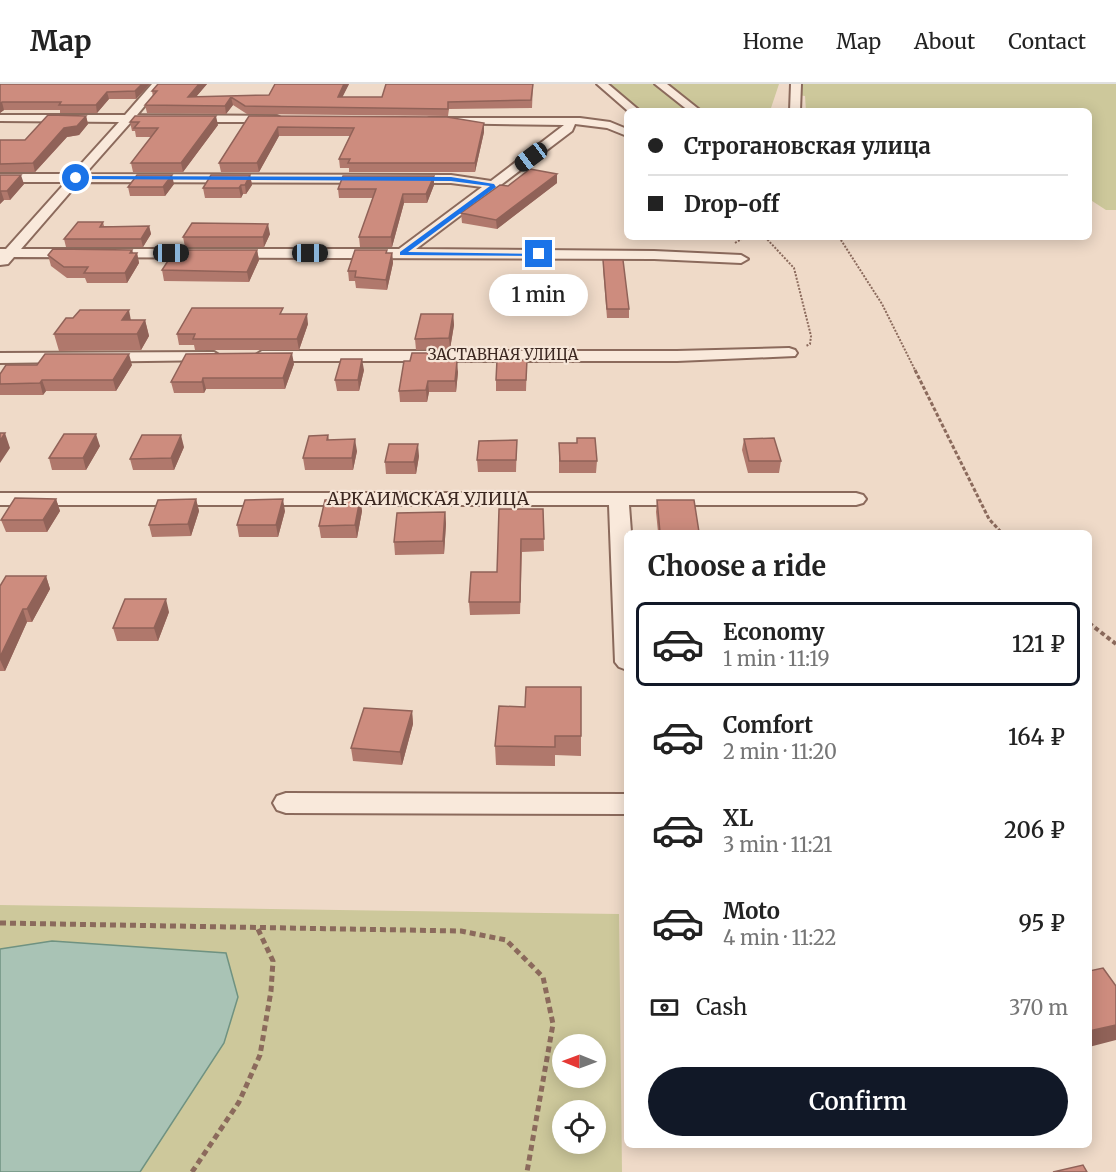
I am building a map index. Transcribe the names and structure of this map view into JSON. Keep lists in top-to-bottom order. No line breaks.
{"streets":{"street":["ЗАСТАВНАЯ УЛИЦА","АРКАИМСКАЯ УЛИЦА"]},"north":"left","page":{"header":"Map","nav":["Home","Map","About","Contact"],"banner":["Строгановская улица","Drop-off"],"bubble":"1 min","heading":"Choose a ride","list":[{"name":"Economy","note":"1 min · 11:19","value":"121 ₽"},{"name":"Comfort","note":"2 min · 11:20","value":"164 ₽"},{"name":"XL","note":"3 min · 11:21","value":"206 ₽"},{"name":"Moto","note":"4 min · 11:22","value":"95 ₽"}],"pay":["Cash","370 m"],"buttons":"Confirm"}}
